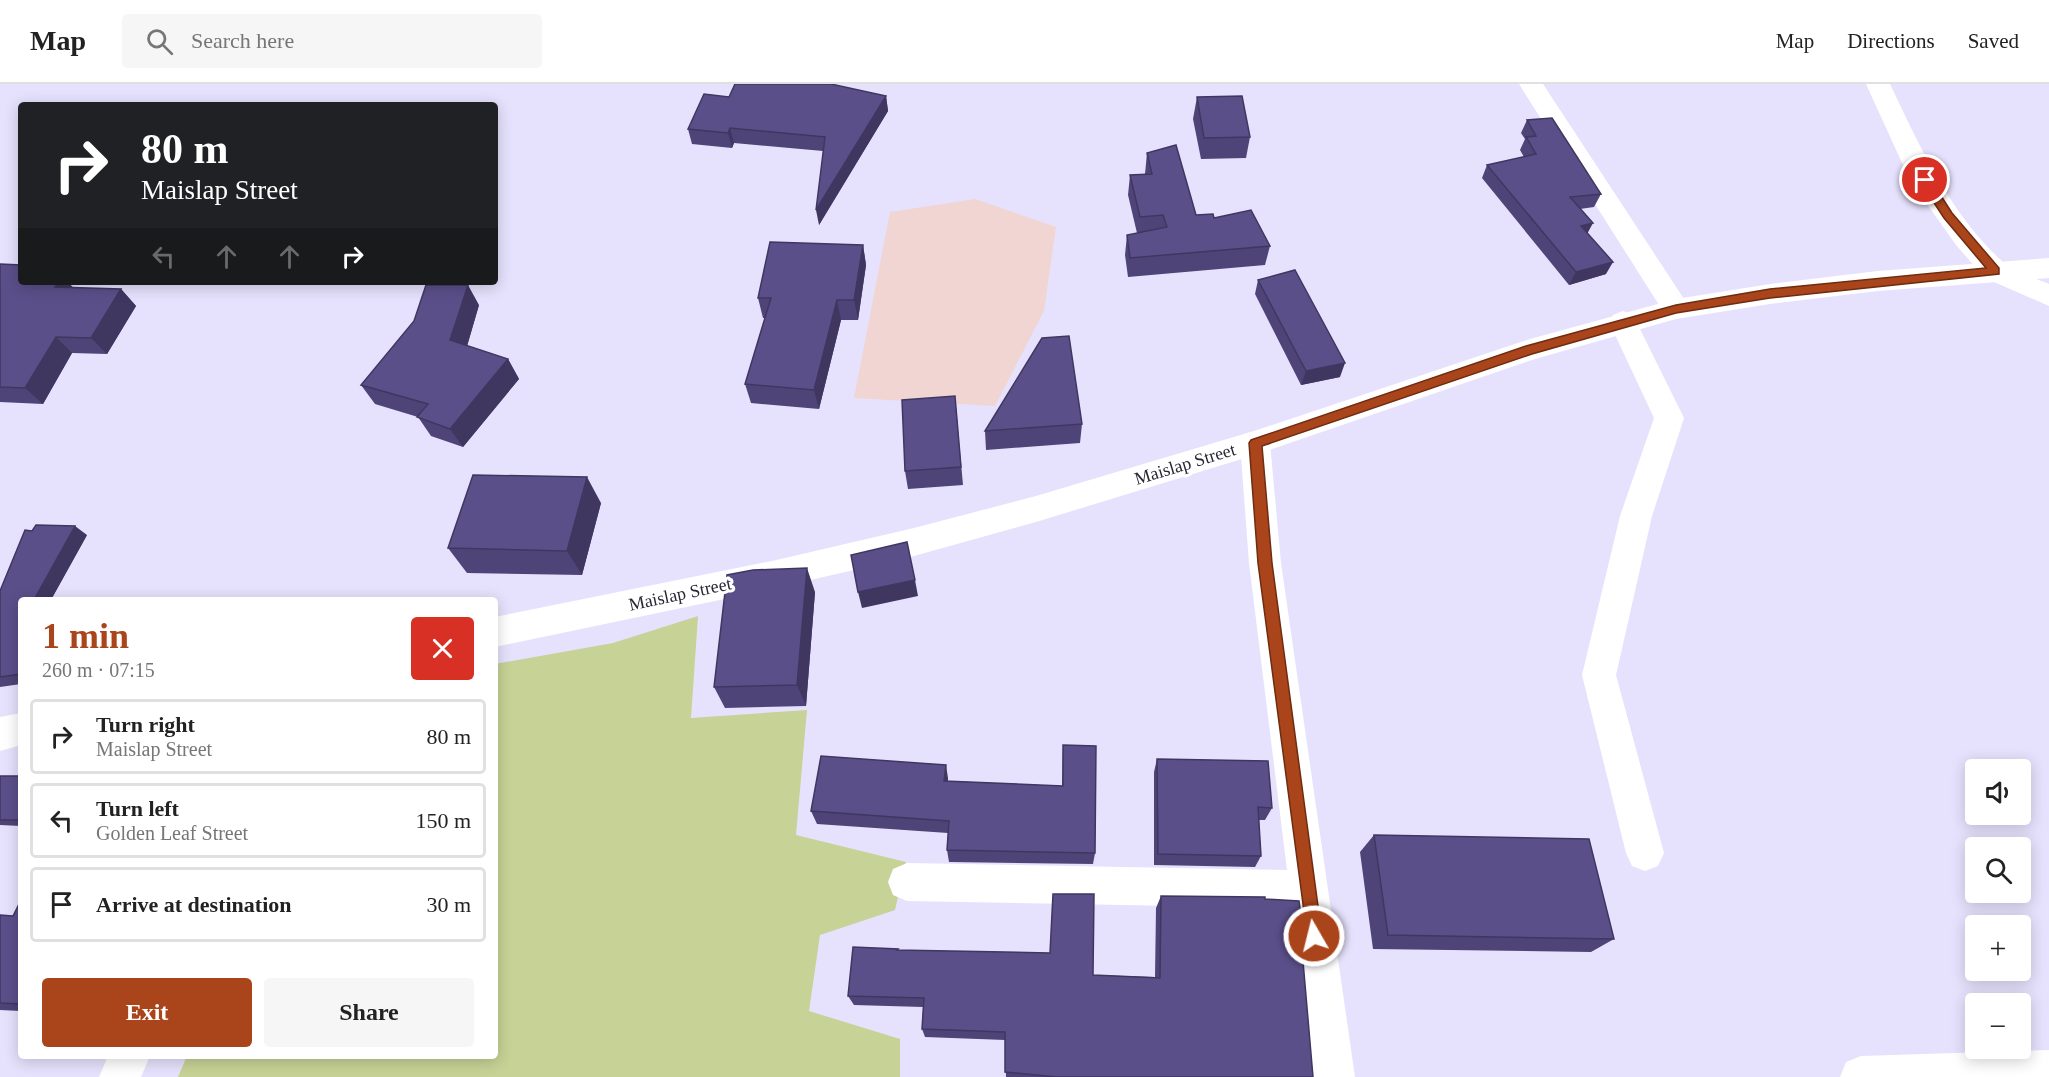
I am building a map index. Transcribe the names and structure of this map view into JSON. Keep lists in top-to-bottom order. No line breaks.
{"streets":{"main road":["Maislap Street"]},"page":{"header":"Map","search":"Search here","nav":["Map","Directions","Saved"],"turn":["80 m","Maislap Street"],"heading":["1 min","260 m · 07:15"],"list":[{"name":"Turn right","note":"Maislap Street","value":"80 m"},{"name":"Turn left","note":"Golden Leaf Street","value":"150 m"},{"name":"Arrive at destination","value":"30 m"}],"map_buttons":["+","−"],"buttons":["Exit","Share"]}}
